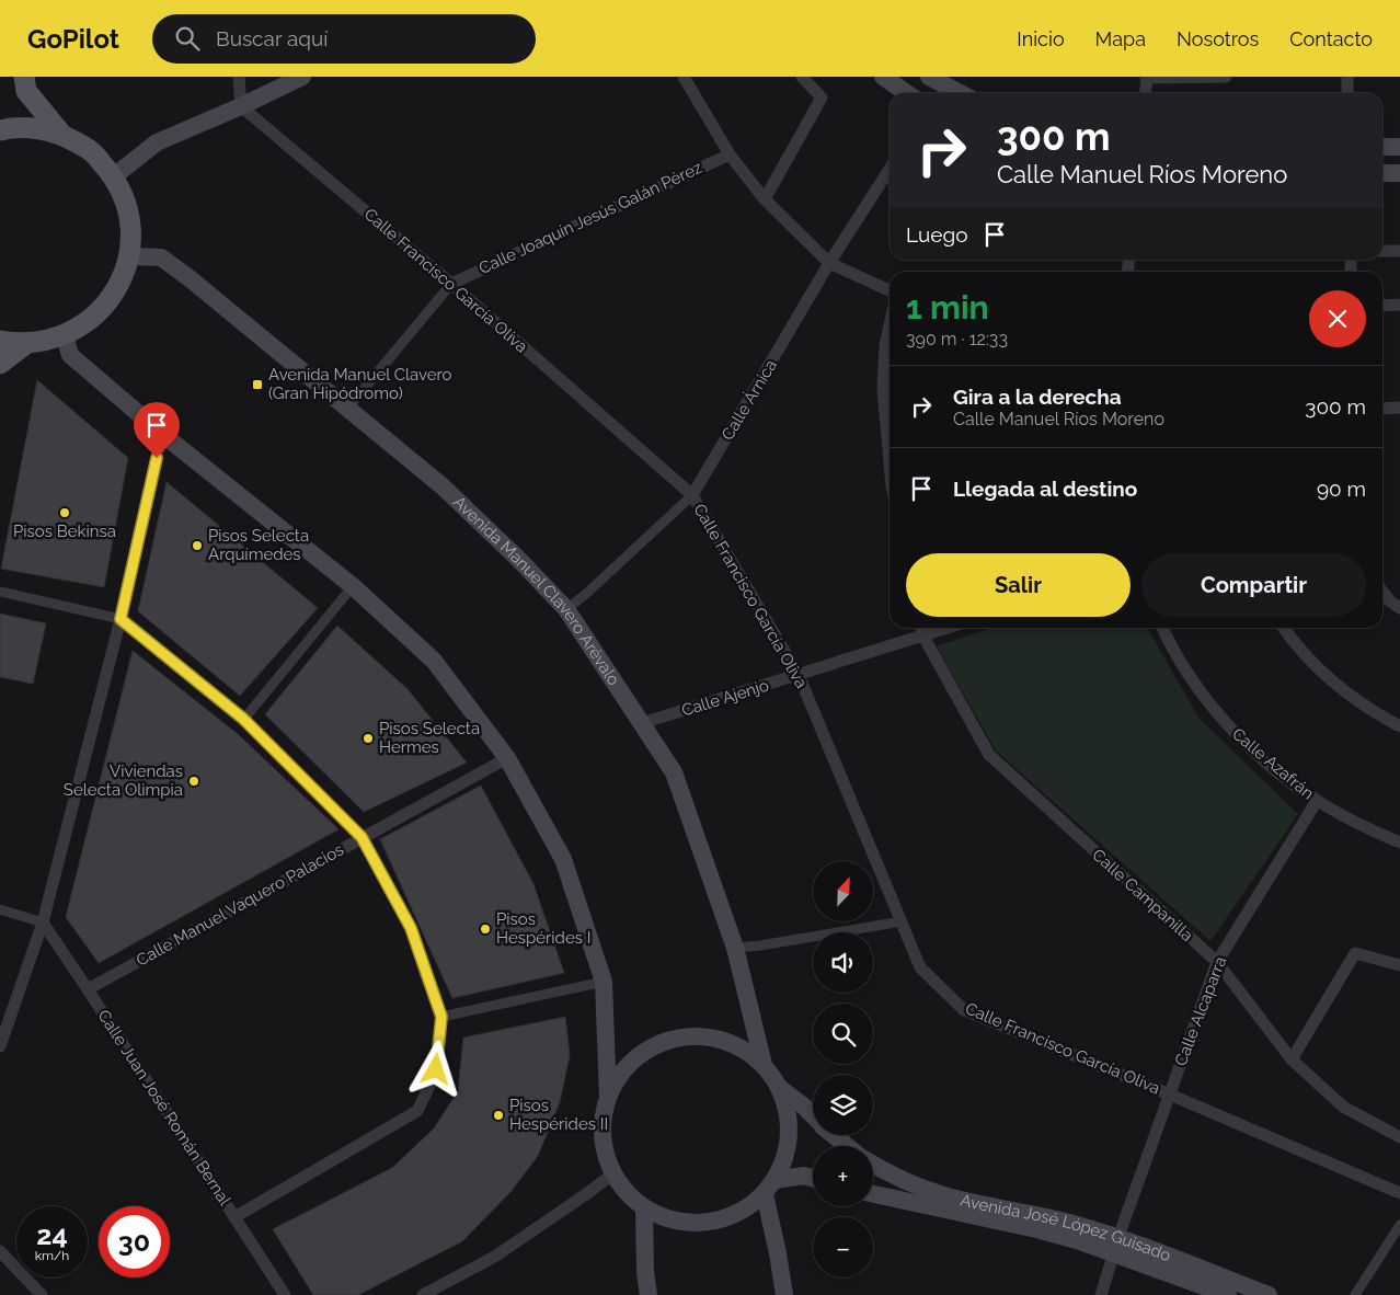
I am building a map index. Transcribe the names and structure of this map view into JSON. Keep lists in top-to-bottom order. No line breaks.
{"streets":{"main road":["Avenida Manuel Clavero Arévalo","Avenida José López Guisado"],"street":["Calle Joaquín Jesús Galán Pérez","Calle Francisco García Oliva","Calle Árnica","Calle Ajenjo","Calle Azafrán","Calle Campanilla","Calle Manuel Vaquero Palacios","Calle Alcaparra","Calle Juan José Román Bernal"]},"crossings":[["Calle Joaquín Jesús Galán Pérez","Calle Francisco García Oliva"],["Calle Joaquín Jesús Galán Pérez","Avenida Manuel Clavero Arévalo"],["Calle Francisco García Oliva","Calle Árnica"],["Calle Francisco García Oliva","Calle Ajenjo"],["Calle Francisco García Oliva","Calle Alcaparra"],["Calle Árnica","Avenida Manuel Clavero Arévalo"],["Avenida Manuel Clavero Arévalo","Calle Ajenjo"],["Calle Ajenjo","Calle Campanilla"],["Calle Azafrán","Calle Alcaparra"],["Calle Campanilla","Calle Alcaparra"],["Calle Manuel Vaquero Palacios","Calle Juan José Román Bernal"],["Calle Alcaparra","Avenida José López Guisado"]],"places":{"transit":["Avenida Manuel Clavero (Gran Hipódromo)"],"other":["Pisos Bekinsa","Pisos Selecta Arquímedes","Pisos Selecta Hermes","Viviendas Selecta Olimpia","Pisos Hespérides I","Pisos Hespérides II"]},"north":"top right","page":{"header":"GoPilot","search":"Buscar aquí","nav":["Inicio","Mapa","Nosotros","Contacto"],"turn":["300 m","Calle Manuel Ríos Moreno"],"then":"Luego","heading":["1 min","390 m · 12:33"],"list":[{"name":"Gira a la derecha","note":"Calle Manuel Ríos Moreno","value":"300 m"},{"name":"Llegada al destino","value":"90 m"}],"buttons":["Salir","Compartir"],"map_buttons":["+","−"],"speed":"24 km/h","limit":"30"}}
